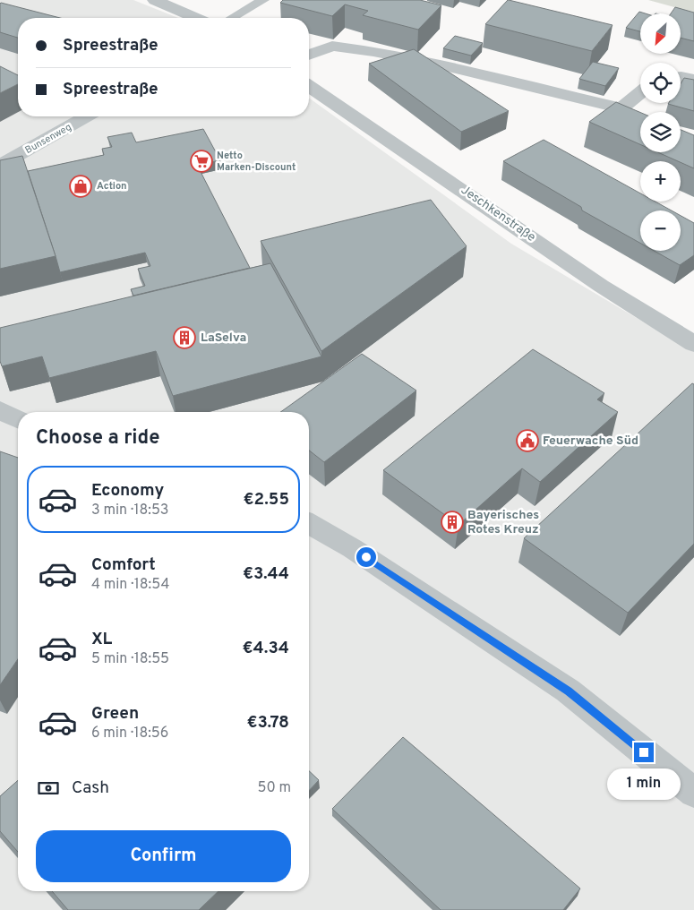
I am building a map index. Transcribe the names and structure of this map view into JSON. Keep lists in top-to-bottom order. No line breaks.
{"streets":{"street":["Bunsenweg","Jeschkenstraße"]},"places":{"supermarket":["Netto Marken-Discount"],"shop":["Action"],"building":["LaSelva","Bayerisches Rotes Kreuz"],"public building":["Feuerwache Süd"]},"north":"bottom left","page":{"map_buttons":["+","−"],"banner":["Spreestraße","Spreestraße"],"heading":"Choose a ride","list":[{"name":"Economy","note":"3 min · 18:53","value":"€2.55"},{"name":"Comfort","note":"4 min · 18:54","value":"€3.44"},{"name":"XL","note":"5 min · 18:55","value":"€4.34"},{"name":"Green","note":"6 min · 18:56","value":"€3.78"}],"pay":["Cash","50 m"],"bubble":"1 min","buttons":"Confirm"}}
